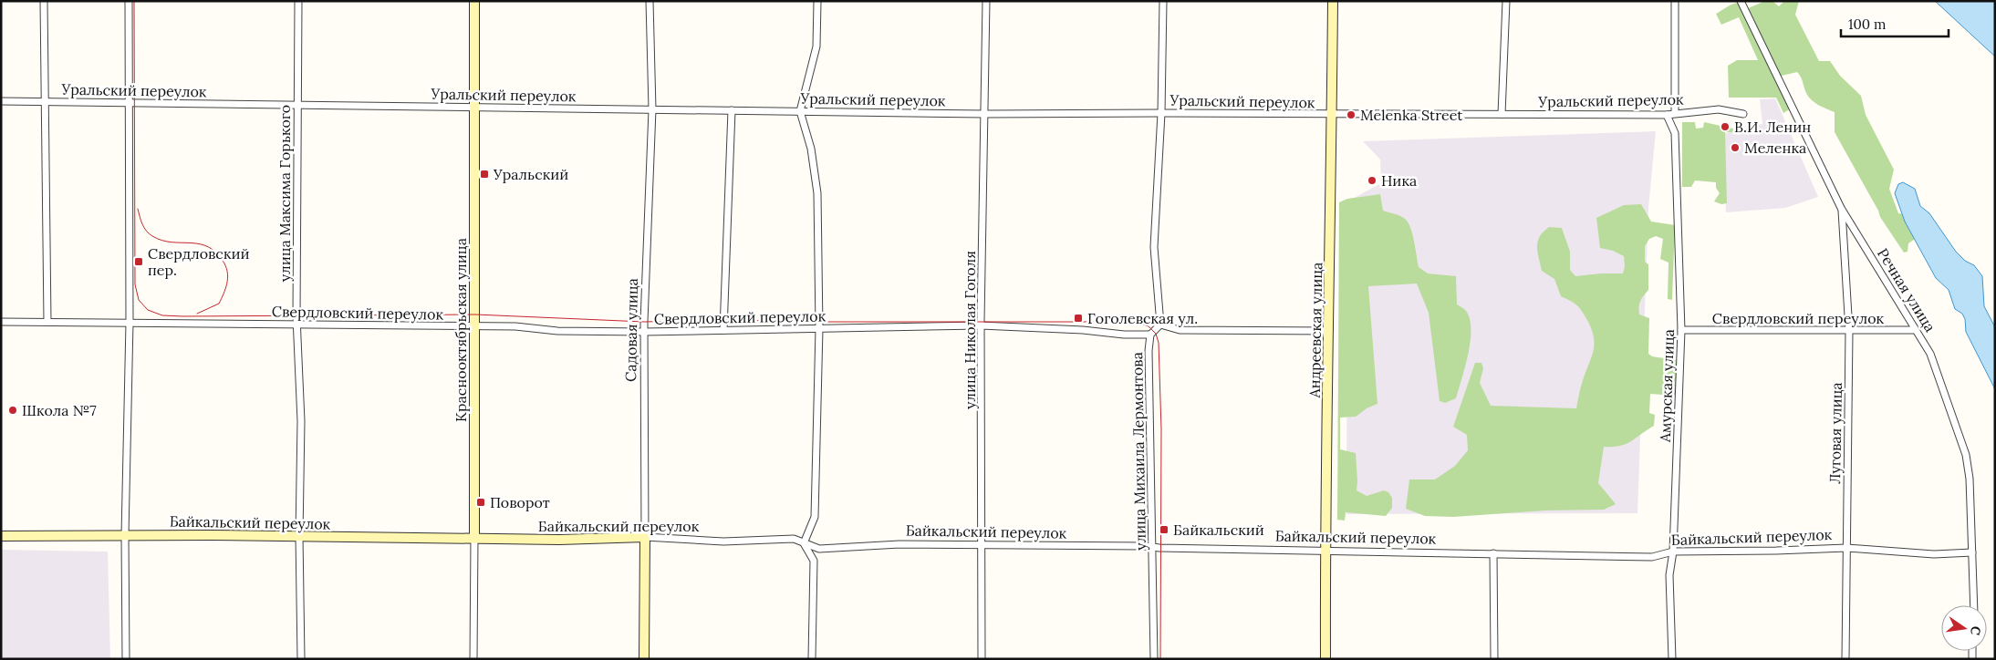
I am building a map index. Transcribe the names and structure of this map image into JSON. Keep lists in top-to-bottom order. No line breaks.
{"streets":{"main road":["Краснооктябрьская улица","Садовая улица","Андреевская улица","Байкальский переулок"],"street":["Уральский переулок","улица Максима Горького","Речная улица","Свердловский переулок","улица Николая Гоголя","Амурская улица","Луговая улица","улица Михаила Лермонтова"]},"crossings":[["Уральский переулок","улица Максима Горького"],["Уральский переулок","Краснооктябрьская улица"],["Уральский переулок","Садовая улица"],["Уральский переулок","улица Николая Гоголя"],["Уральский переулок","Андреевская улица"],["Уральский переулок","Амурская улица"],["улица Максима Горького","Свердловский переулок"],["улица Максима Горького","Байкальский переулок"],["Речная улица","Свердловский переулок"],["Речная улица","Луговая улица"],["Речная улица","Байкальский переулок"],["Свердловский переулок","Краснооктябрьская улица"],["Свердловский переулок","Садовая улица"],["Свердловский переулок","улица Николая Гоголя"],["Свердловский переулок","Амурская улица"],["Свердловский переулок","Луговая улица"],["Свердловский переулок","улица Михаила Лермонтова"],["Краснооктябрьская улица","Байкальский переулок"],["Садовая улица","Байкальский переулок"],["улица Николая Гоголя","Байкальский переулок"],["Андреевская улица","Байкальский переулок"],["Амурская улица","Байкальский переулок"],["Луговая улица","Байкальский переулок"],["улица Михаила Лермонтова","Байкальский переулок"]],"places":{"other":["Melenka Street","В.И. Ленин","Меленка","Ника","Школа №7"],"transit":["Уральский","Свердловский пер.","Гоголевская ул.","Поворот","Байкальский"]},"scale_bar":"100 m","north":"right"}
